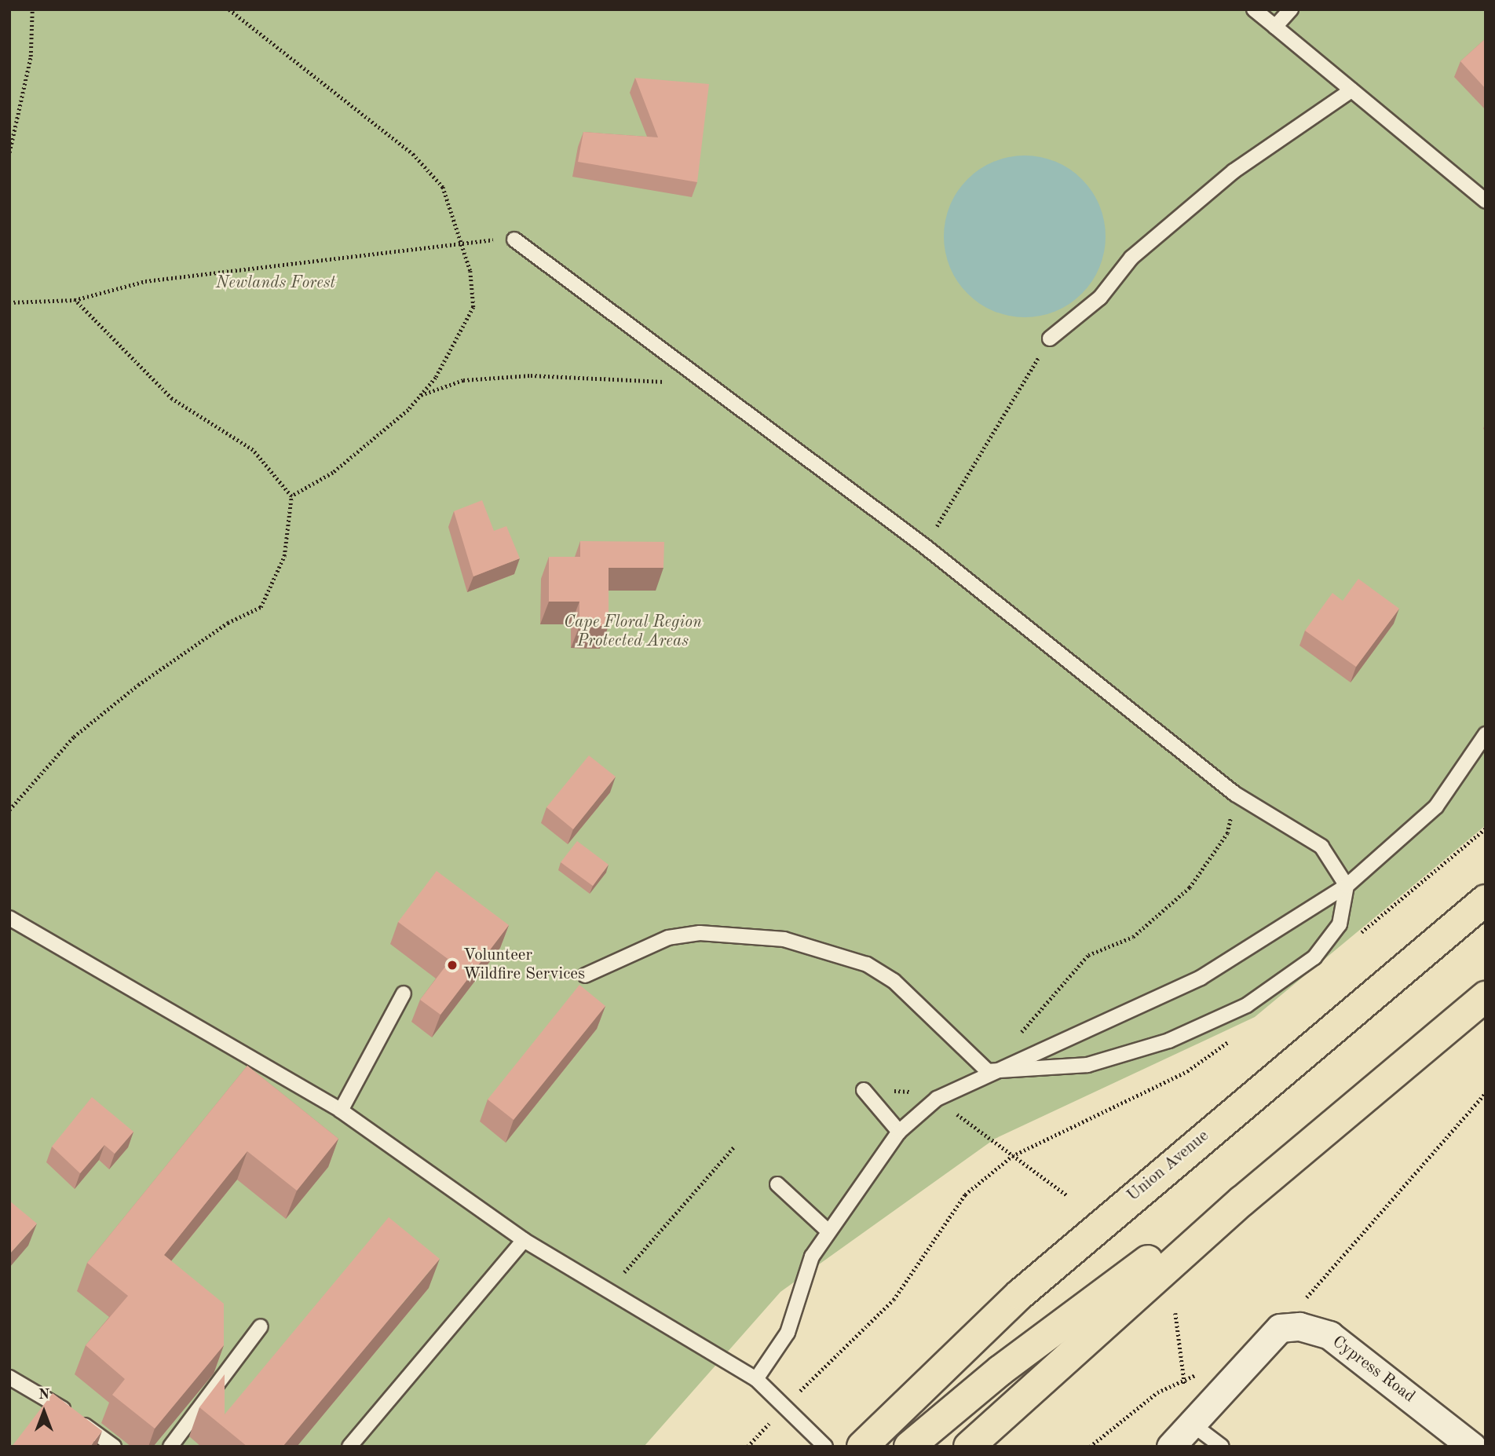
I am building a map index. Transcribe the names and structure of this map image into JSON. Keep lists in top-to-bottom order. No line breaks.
{"streets":{"highway":["Union Avenue"],"street":["Cypress Road"]},"parks":["Newlands Forest","Cape Floral Region Protected Areas"],"places":["Volunteer Wildfire Services"],"north":"top"}
